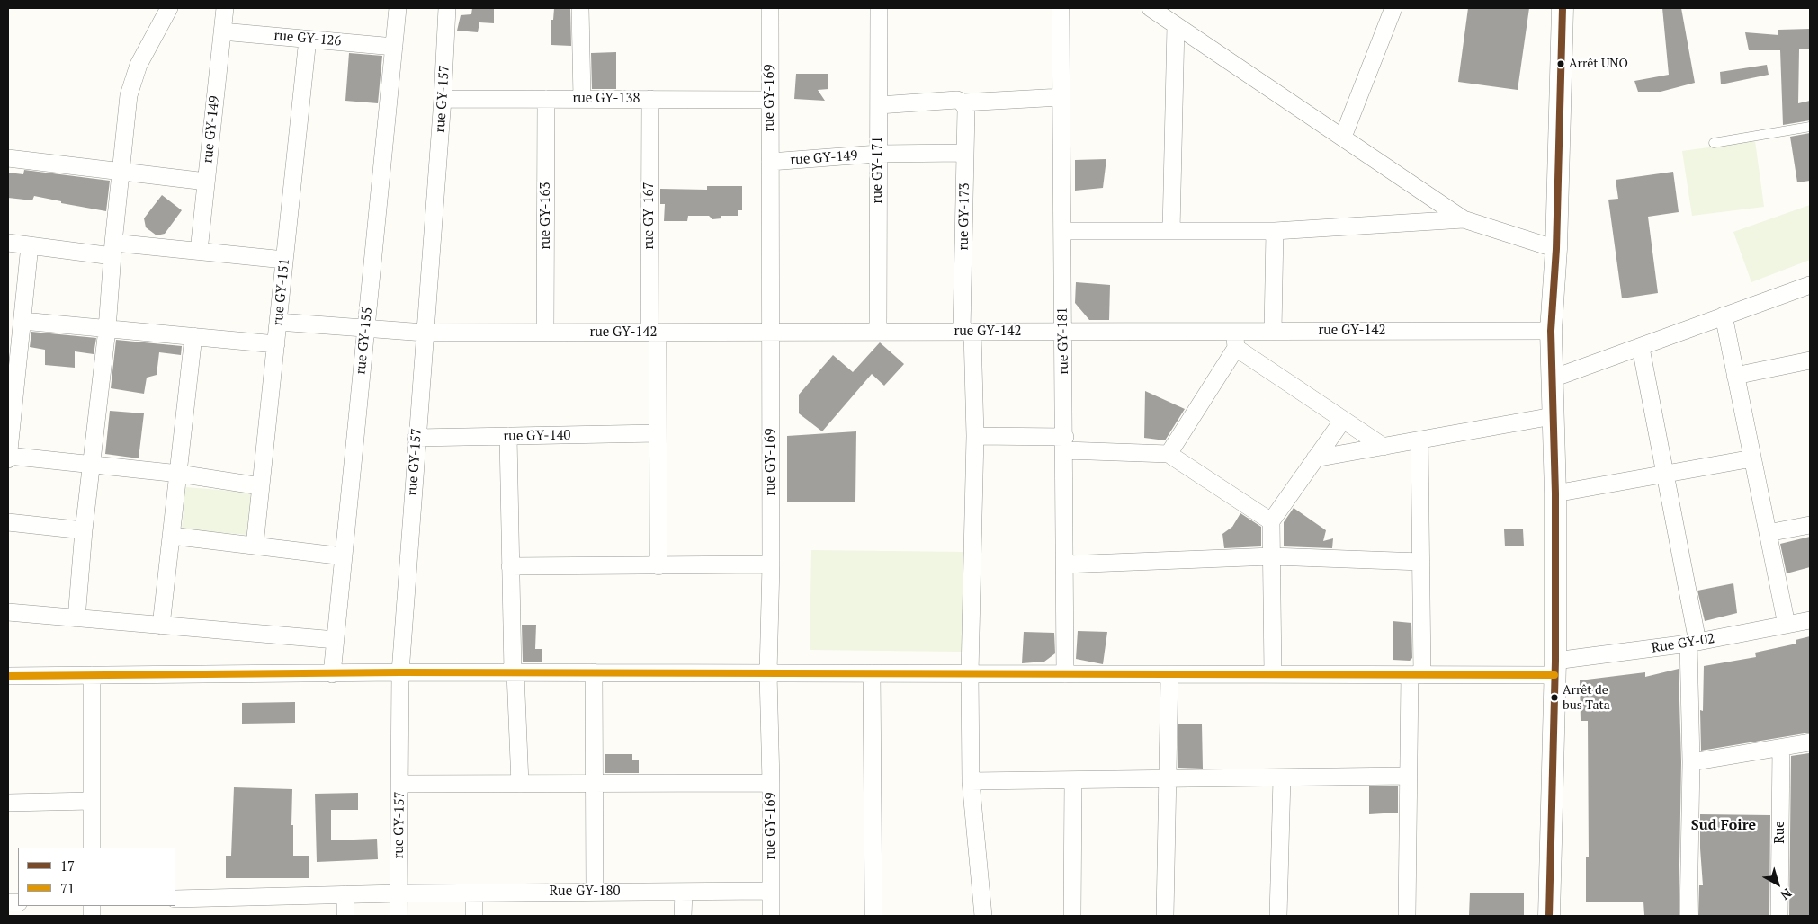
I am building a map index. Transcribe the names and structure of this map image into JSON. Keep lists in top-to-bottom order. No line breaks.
{"streets":{"street":["rue GY-126","rue GY-169","rue GY-157","rue GY-138","rue GY-149","rue GY-171","rue GY-163","rue GY-167","rue GY-173","rue GY-151","rue GY-142","rue GY-155","rue GY-181","rue GY-140","Rue GY-02","Rue","Rue GY-180"]},"crossings":[["rue GY-126","rue GY-149"],["rue GY-126","rue GY-151"],["rue GY-126","rue GY-155"],["rue GY-169","rue GY-138"],["rue GY-169","rue GY-149"],["rue GY-169","rue GY-142"],["rue GY-169","Rue GY-02"],["rue GY-169","Rue GY-180"],["rue GY-157","rue GY-138"],["rue GY-157","rue GY-142"],["rue GY-157","rue GY-140"],["rue GY-157","Rue GY-02"],["rue GY-157","Rue GY-180"],["rue GY-138","rue GY-163"],["rue GY-138","rue GY-167"],["rue GY-149","rue GY-171"],["rue GY-149","rue GY-173"],["rue GY-171","rue GY-142"],["rue GY-163","rue GY-142"],["rue GY-167","rue GY-142"],["rue GY-167","rue GY-140"],["rue GY-173","rue GY-142"],["rue GY-173","Rue GY-02"],["rue GY-151","rue GY-142"],["rue GY-142","rue GY-155"],["rue GY-142","rue GY-181"],["rue GY-155","Rue GY-02"],["rue GY-181","Rue GY-02"]],"districts":["Sud Foire"],"places":["Arrêt UNO","Arrêt de bus Tata"],"lines":["transit line 17","transit line 71"],"legend":["17","71"],"north":"bottom right"}
